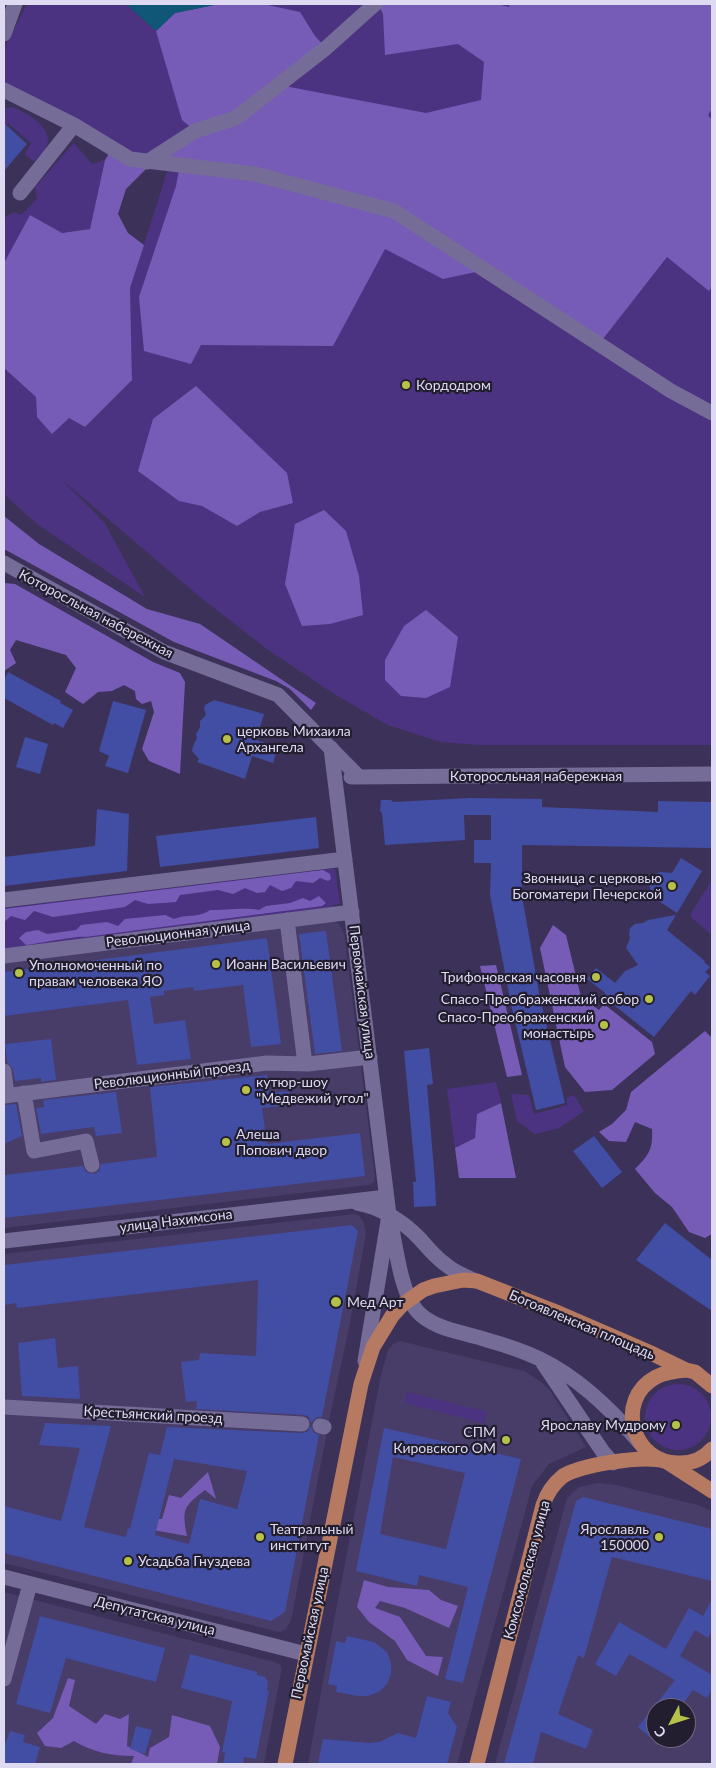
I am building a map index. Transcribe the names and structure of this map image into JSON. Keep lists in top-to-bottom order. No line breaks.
{"streets":{"main road":["Первомайская улица","Богоявленская площадь","Комсомольская улица"],"street":["Которосльная набережная","Революционная улица","Революционный проезд","улица Нахимсона","Крестьянский проезд","Депутатская улица"]},"crossings":[["Которосльная набережная","Первомайская улица"],["Революционная улица","Первомайская улица"],["Первомайская улица","Революционный проезд"],["Первомайская улица","улица Нахимсона"],["Первомайская улица","Богоявленская площадь"],["Первомайская улица","Депутатская улица"],["улица Нахимсона","Богоявленская площадь"]],"places":["Кордодром","церковь Михаила Архангела","Звонница с церковью Богоматери Печерской","Иоанн Васильевич","Уполномоченный по правам человека ЯО","Трифоновская часовня","Спасо-Преображенский собор","Спасо-Преображенский монастырь","кутюр-шоу \"Медвежий угол\"","Алеша Попович двор","Мед Арт","Ярославу Мудрому","СПМ Кировского ОМ","Театральный институт","Ярославль 150000","Усадьба Гнуздева"],"north":"bottom left"}
